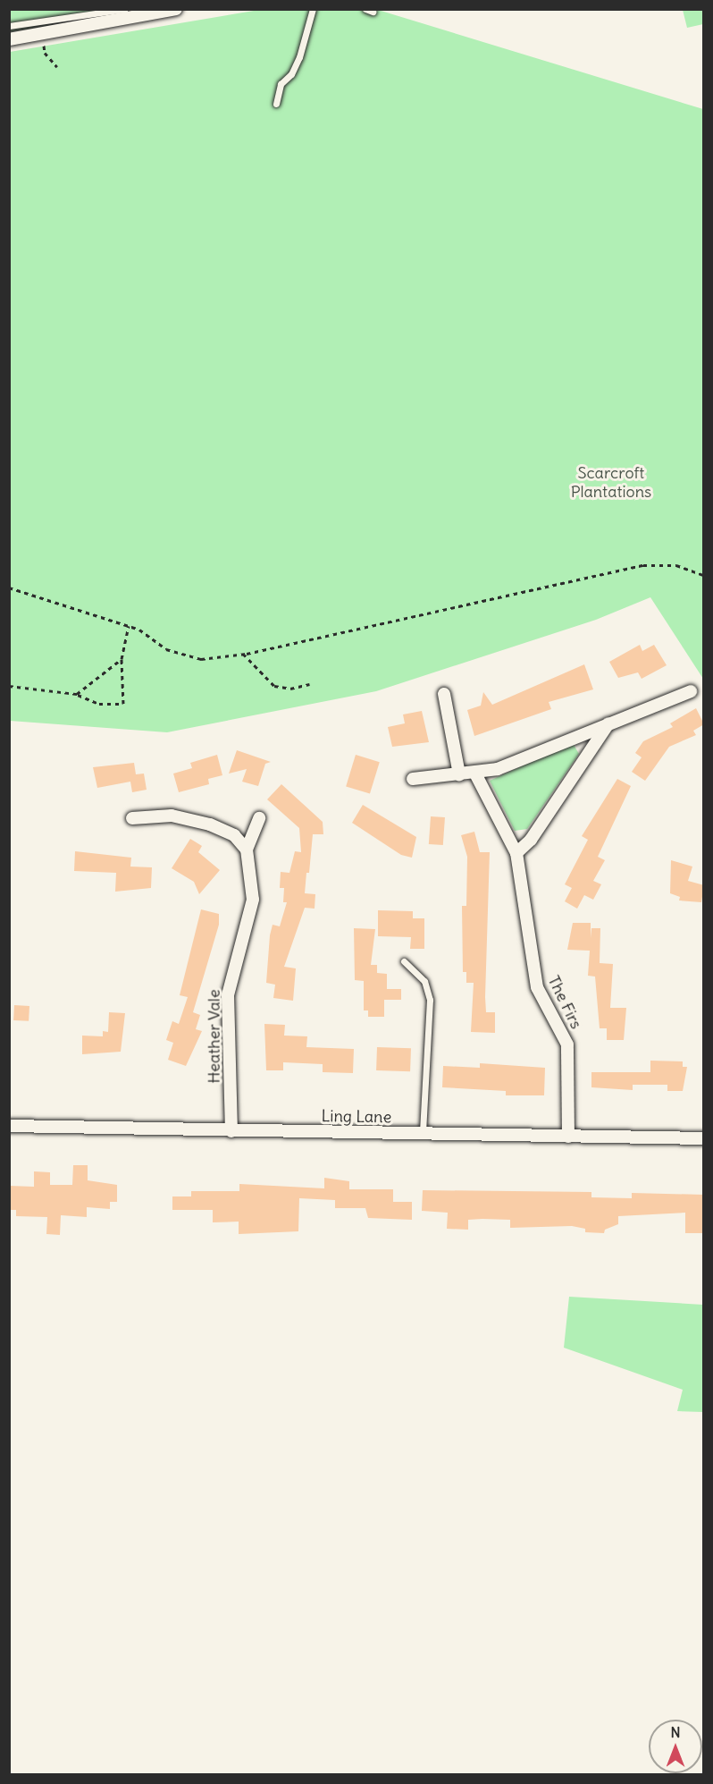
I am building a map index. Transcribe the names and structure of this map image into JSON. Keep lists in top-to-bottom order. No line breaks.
{"streets":{"street":["The Firs","Heather Vale","Ling Lane"]},"crossings":[["The Firs","Ling Lane"],["Heather Vale","Ling Lane"]],"parks":["Scarcroft Plantations"],"north":"top"}
